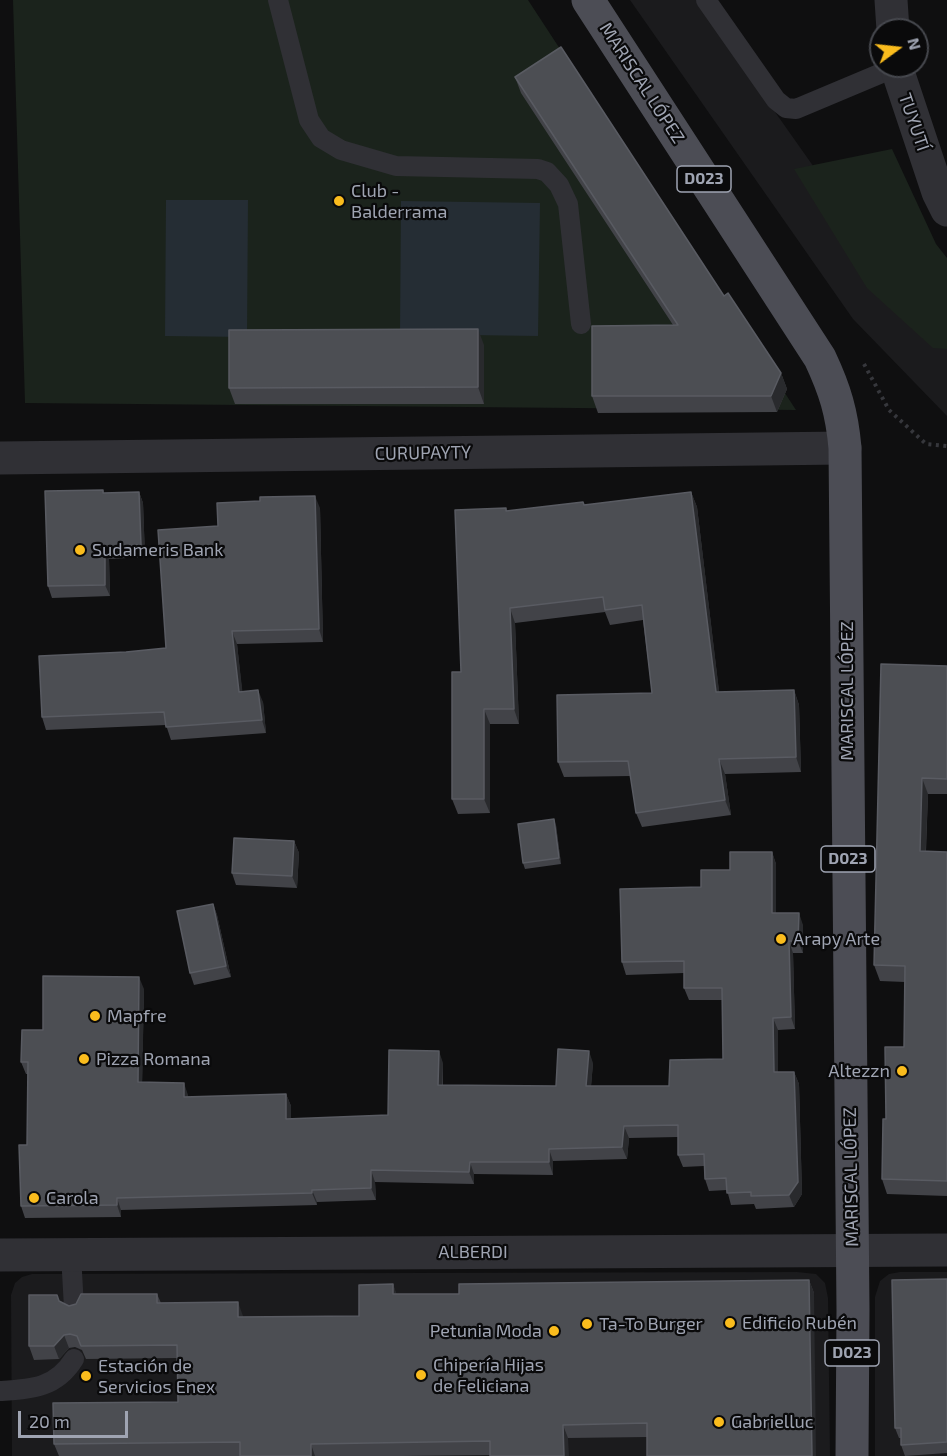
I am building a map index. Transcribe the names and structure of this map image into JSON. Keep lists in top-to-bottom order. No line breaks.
{"streets":{"main road":["MARISCAL LÓPEZ","D023"],"street":["TUYUTÍ","CURUPAYTY","ALBERDI"]},"crossings":[["MARISCAL LÓPEZ","CURUPAYTY"],["MARISCAL LÓPEZ","ALBERDI"]],"places":["Club - Balderrama","Sudameris Bank","Arapy Arte","Mapfre","Pizza Romana","Altezzn","Carola","Edificio Rubén","Ta-To Burger","Petunia Moda","Chipería Hijas de Feliciana","Estación de Servicios Enex","Gabrielluc"],"scale_bar":"20 m","north":"right"}
